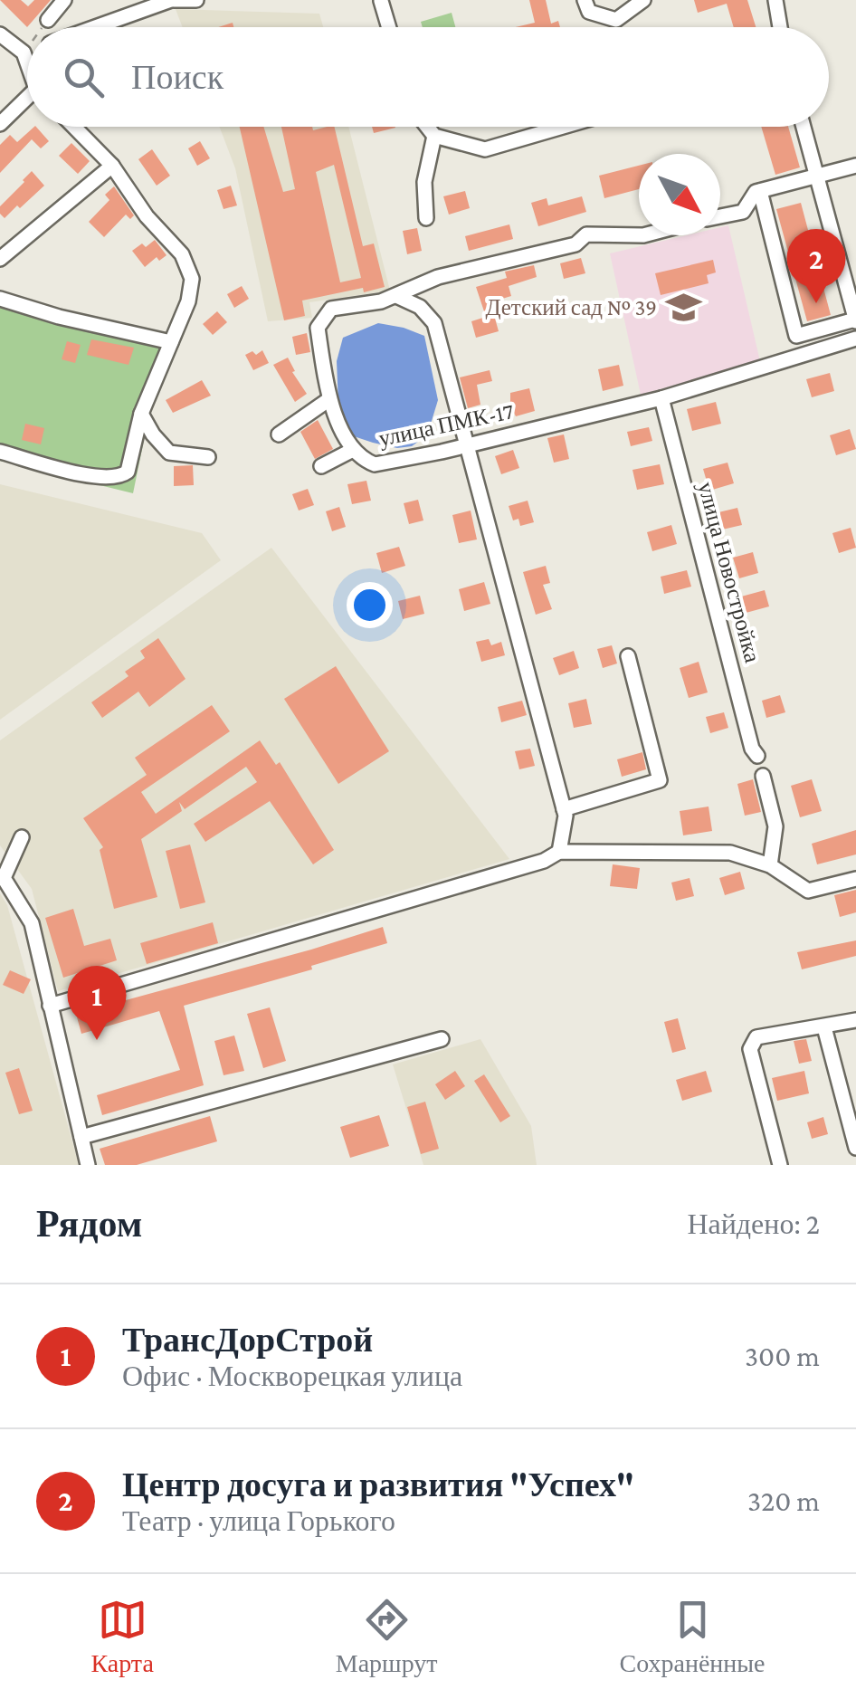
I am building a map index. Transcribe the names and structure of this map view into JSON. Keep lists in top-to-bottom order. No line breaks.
{"streets":{"street":["улица ПМК-17","улица Новостройка"]},"crossings":[["улица ПМК-17","улица Новостройка"]],"places":{"school or university":["Детский сад № 39"]},"north":"bottom right","page":{"search":"Поиск","pins":["2","1"],"heading":["Рядом","Найдено: 2"],"list":[{"mark":"1","name":"ТрансДорСтрой","note":"Офис · Москворецкая улица","value":"300 m"},{"mark":"2","name":"Центр досуга и развития \"Успех\"","note":"Театр · улица Горького","value":"320 m"}],"nav":["Карта","Маршрут","Сохранённые"]}}
